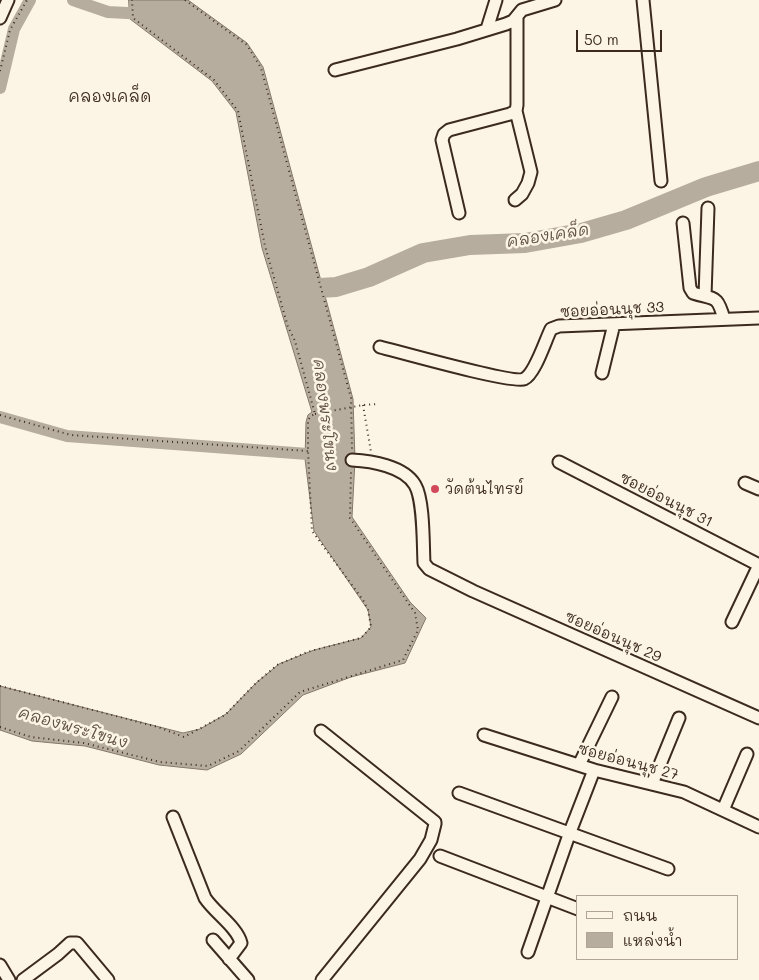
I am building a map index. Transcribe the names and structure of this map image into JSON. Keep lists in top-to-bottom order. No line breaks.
{"streets":{"street":["ซอยอ่อนนุช 33","ซอยอ่อนนุช 31","ซอยอ่อนนุช 29","ซอยอ่อนนุช 27"]},"districts":["คลองเคล็ด"],"water":["คลองเคล็ด","คลองพระโขนง"],"places":["วัดต้นไทรย์"],"legend":["ถนน","แหล่งน้ำ"],"scale_bar":"50 m"}
